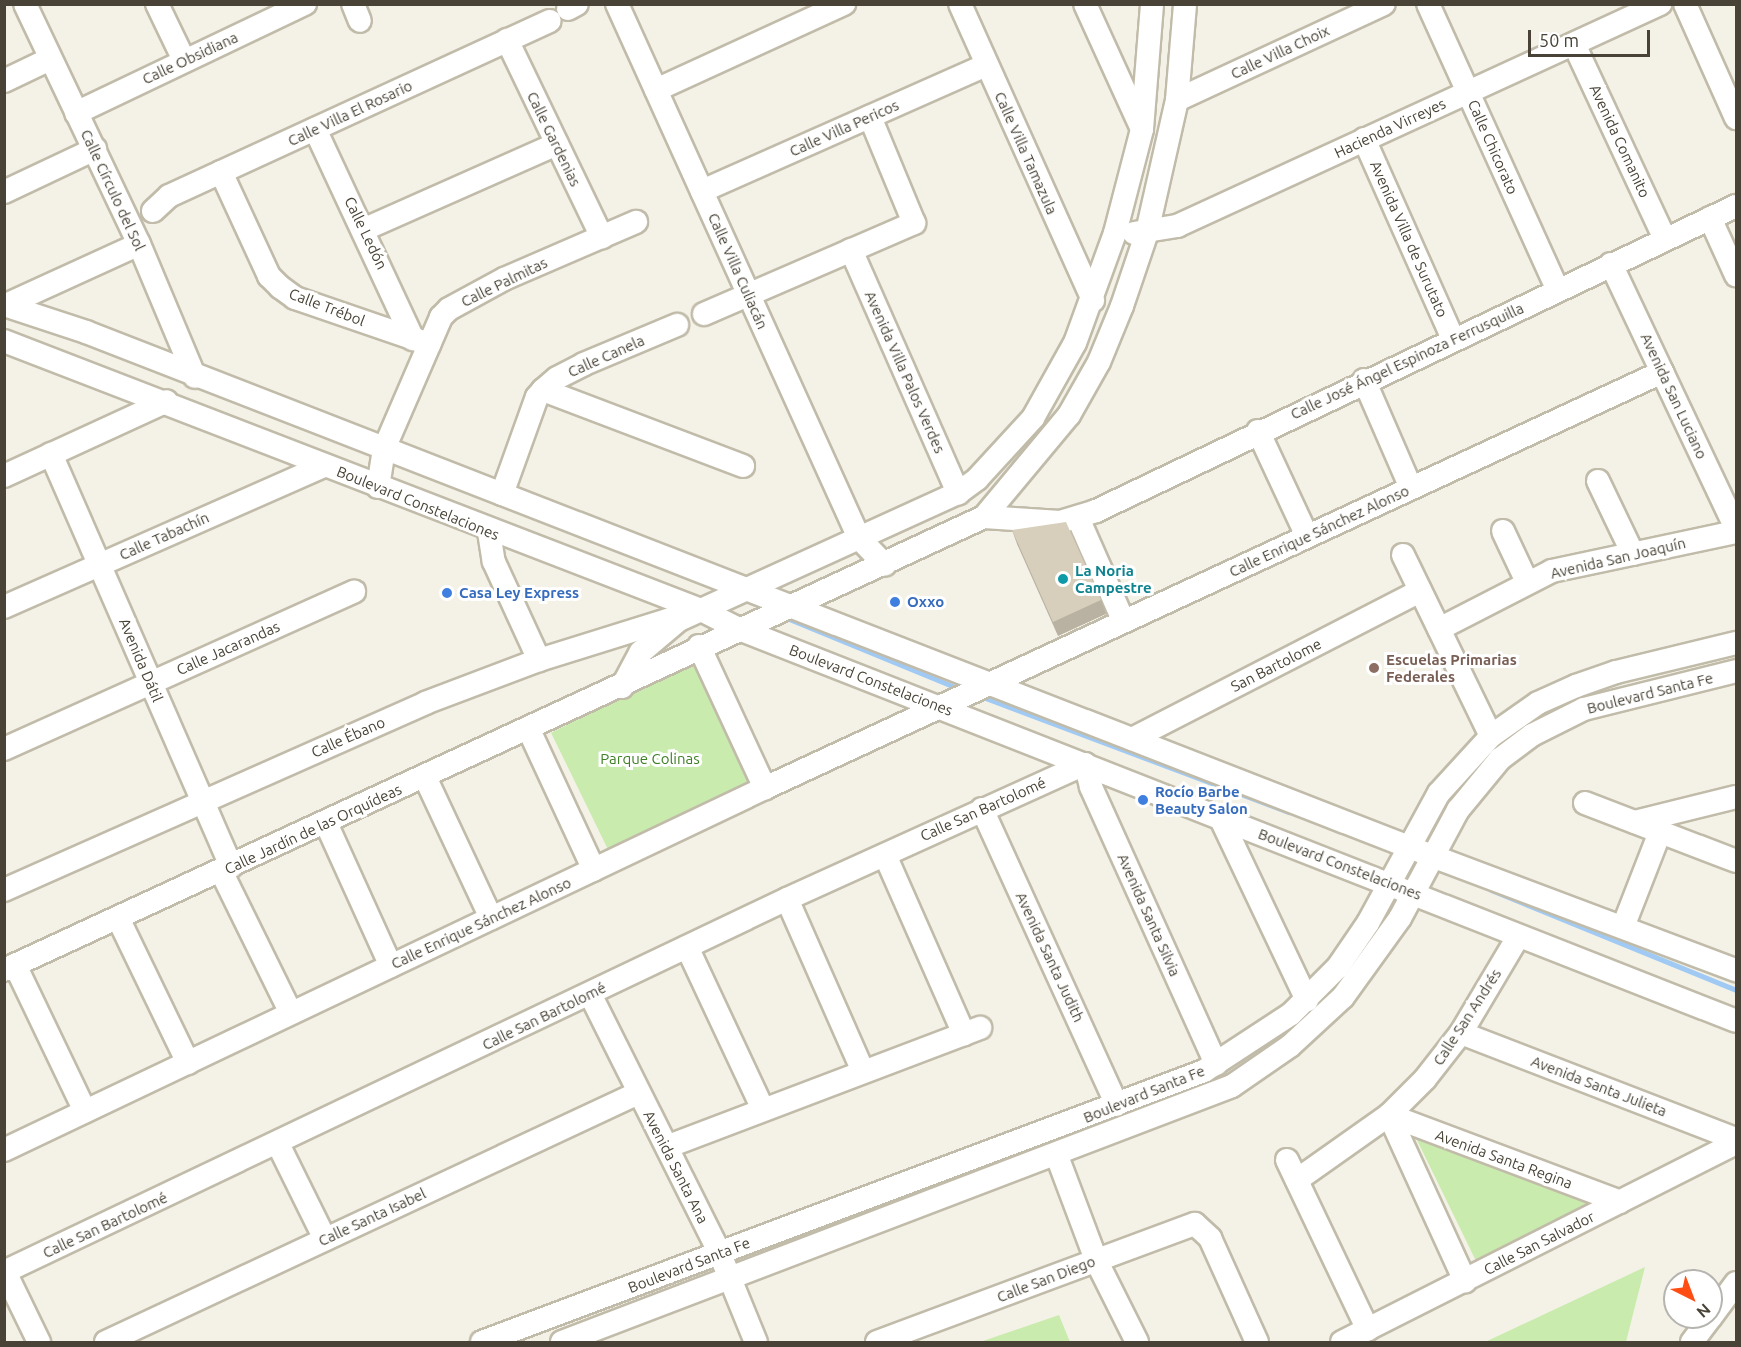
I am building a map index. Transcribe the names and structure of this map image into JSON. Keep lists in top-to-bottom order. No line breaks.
{"streets":{"street":["Calle Villa Choix","Calle Obsidiana","Calle Villa El Rosario","Calle Villa Pericos","Hacienda Virreyes","Calle Gardenias","Avenida Comanito","Calle Chicorato","Calle Villa Tamazula","Calle Círculo del Sol","Calle Ledón","Avenida Villa de Surutato","Calle Villa Culiacán","Calle Palmitas","Calle Trébol","Calle Canela","Calle José Ángel Espinoza Ferrusquilla","Avenida Villa Palos Verdes","Avenida San Luciano","Boulevard Constelaciones","Calle Enrique Sánchez Alonso","Calle Tabachín","Avenida San Joaquín","Calle Jacarandas","Avenida Dátil","San Bartolome","Boulevard Santa Fe","Calle Ébano","Calle San Bartolomé","Calle Jardín de las Orquídeas","Avenida Santa Silvia","Avenida Santa Judith","Calle San Andrés","Avenida Santa Julieta","Avenida Santa Regina","Avenida Santa Ana","Calle Santa Isabel","Calle San Salvador","Calle San Diego"]},"crossings":[["Calle Obsidiana","Calle Círculo del Sol"],["Calle Villa El Rosario","Calle Gardenias"],["Calle Villa El Rosario","Calle Ledón"],["Calle Villa El Rosario","Calle Trébol"],["Calle Villa Pericos","Calle Villa Tamazula"],["Calle Villa Pericos","Calle Villa Culiacán"],["Hacienda Virreyes","Avenida Comanito"],["Hacienda Virreyes","Calle Chicorato"],["Hacienda Virreyes","Avenida Villa de Surutato"],["Calle Gardenias","Calle Palmitas"],["Avenida Comanito","Calle José Ángel Espinoza Ferrusquilla"],["Calle Chicorato","Calle José Ángel Espinoza Ferrusquilla"],["Calle Círculo del Sol","Boulevard Constelaciones"],["Calle Ledón","Calle Palmitas"],["Calle Ledón","Calle Trébol"],["Avenida Villa de Surutato","Calle José Ángel Espinoza Ferrusquilla"],["Calle Villa Culiacán","Calle Jardín de las Orquídeas"],["Calle Palmitas","Calle Trébol"],["Calle Palmitas","Boulevard Constelaciones"],["Calle Canela","Boulevard Constelaciones"],["Calle José Ángel Espinoza Ferrusquilla","Avenida San Luciano"],["Calle José Ángel Espinoza Ferrusquilla","Calle Jardín de las Orquídeas"],["Avenida San Luciano","Calle Enrique Sánchez Alonso"],["Avenida San Luciano","Avenida San Joaquín"],["Boulevard Constelaciones","Calle Enrique Sánchez Alonso"],["Boulevard Constelaciones","Calle Tabachín"],["Boulevard Constelaciones","San Bartolome"],["Boulevard Constelaciones","Boulevard Santa Fe"],["Boulevard Constelaciones","Calle Ébano"],["Boulevard Constelaciones","Calle San Bartolomé"],["Boulevard Constelaciones","Calle Jardín de las Orquídeas"],["Boulevard Constelaciones","Avenida Santa Silvia"],["Boulevard Constelaciones","Calle San Andrés"],["Calle Enrique Sánchez Alonso","Avenida Dátil"],["Calle Tabachín","Avenida Dátil"],["Calle Jacarandas","Avenida Dátil"],["Avenida Dátil","Calle Ébano"],["Avenida Dátil","Calle Jardín de las Orquídeas"],["Boulevard Santa Fe","Avenida Santa Silvia"],["Boulevard Santa Fe","Avenida Santa Judith"],["Boulevard Santa Fe","Avenida Santa Ana"],["Calle San Bartolomé","Avenida Santa Silvia"],["Calle San Bartolomé","Avenida Santa Judith"],["Calle San Bartolomé","Avenida Santa Ana"],["Calle San Andrés","Avenida Santa Julieta"],["Calle San Andrés","Avenida Santa Regina"],["Calle San Andrés","Calle San Salvador"],["Avenida Santa Julieta","Calle San Salvador"],["Avenida Santa Regina","Calle San Salvador"],["Avenida Santa Ana","Calle Santa Isabel"]],"parks":["Parque Colinas"],"places":["La Noria Campestre","Casa Ley Express","Oxxo","Escuelas Primarias Federales","Rocío Barbe Beauty Salon"],"scale_bar":"50 m","north":"bottom right"}
